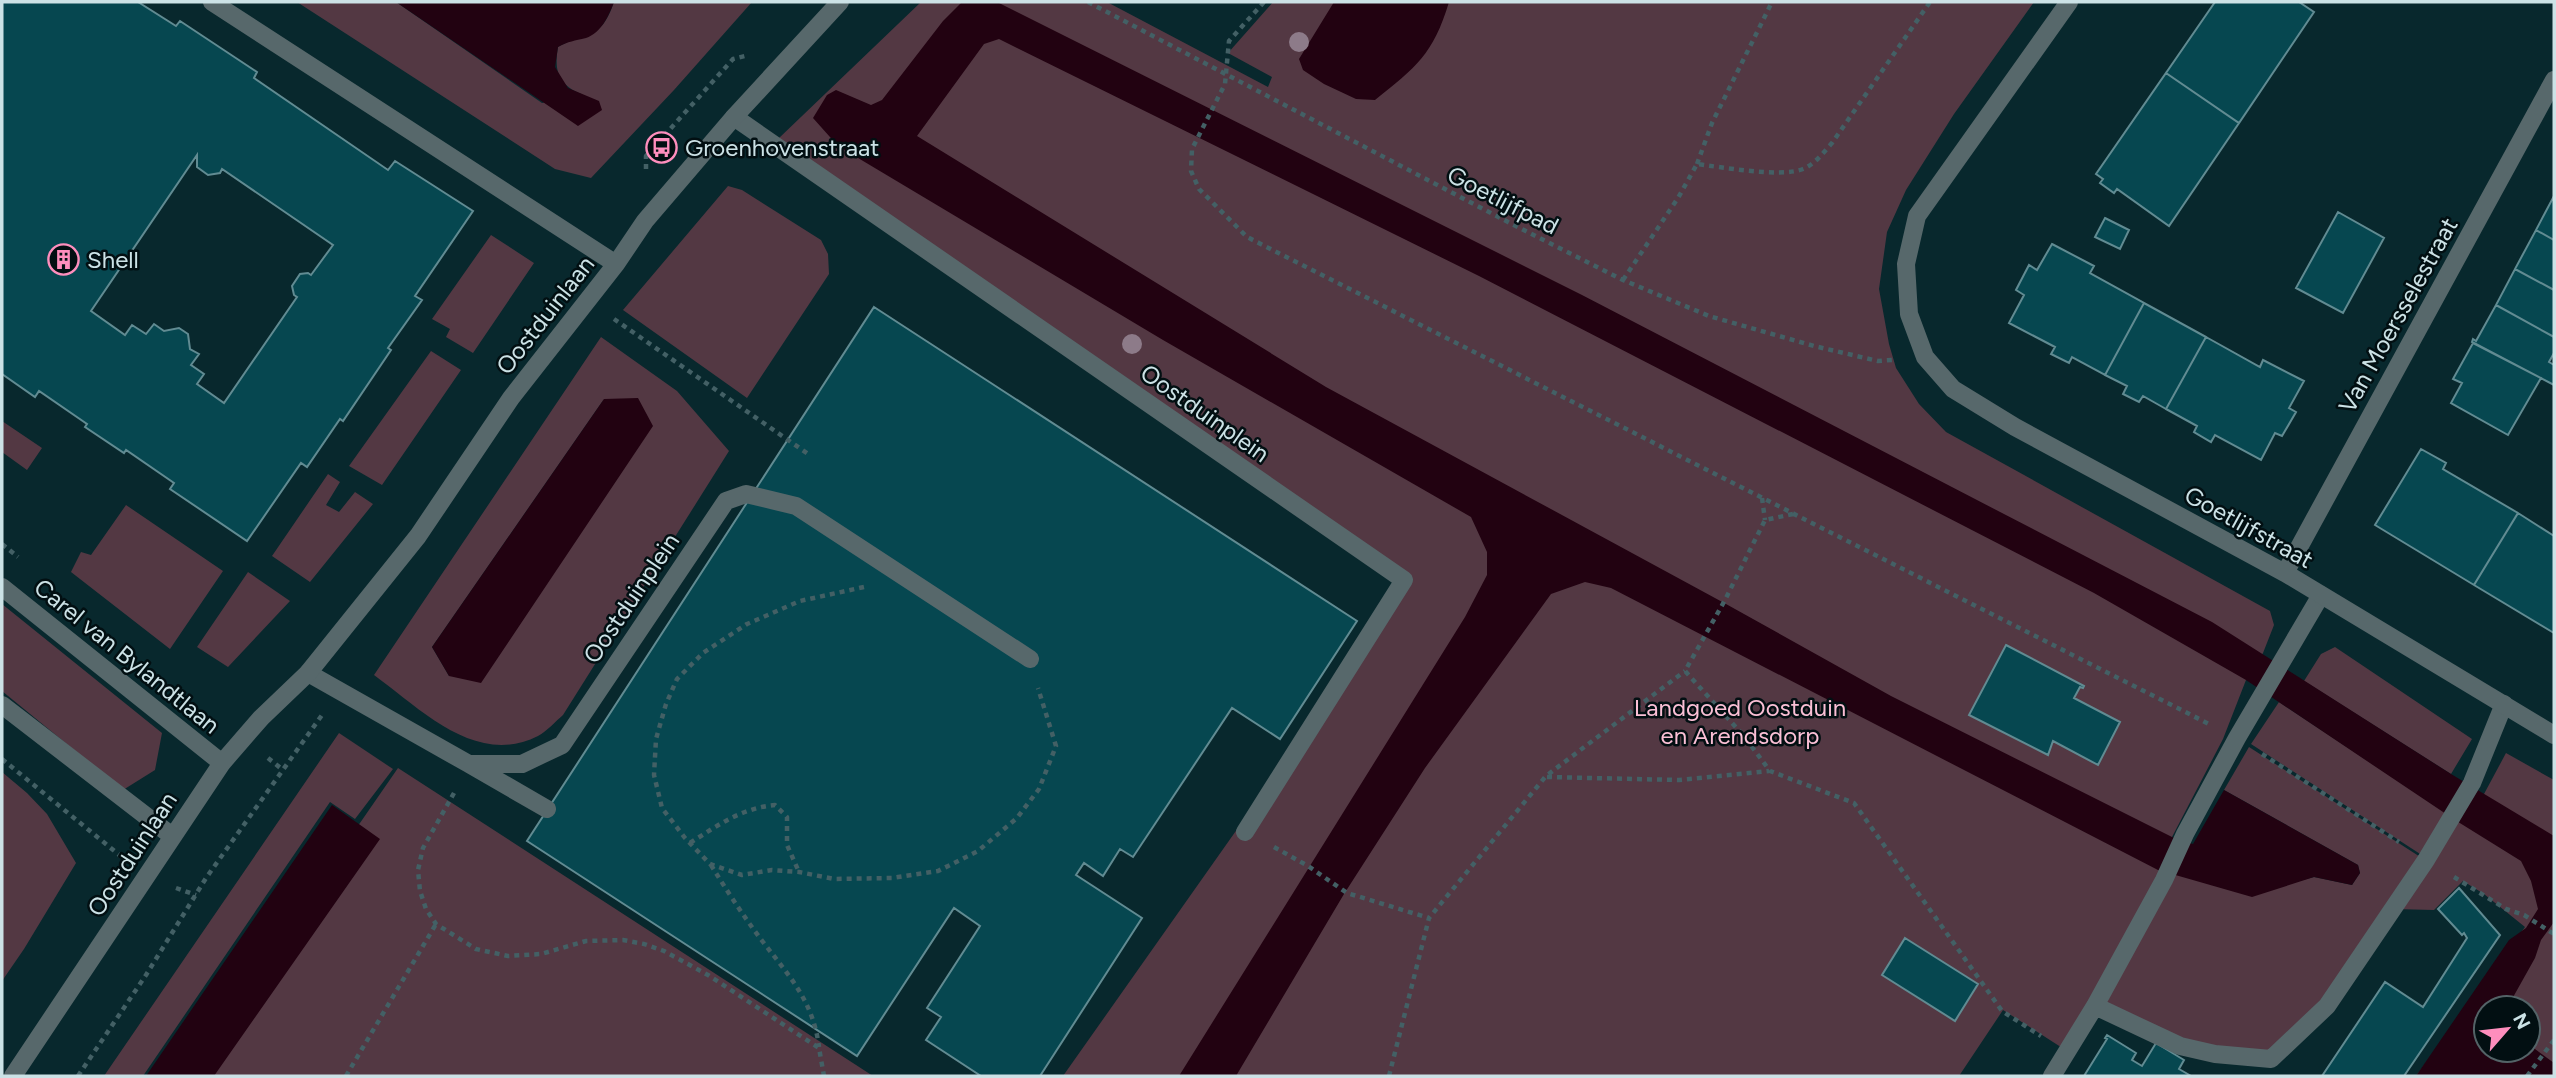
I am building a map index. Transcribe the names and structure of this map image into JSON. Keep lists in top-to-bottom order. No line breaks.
{"streets":{"street":["Oostduinlaan","Van Moersselestraat","Oostduinplein","Goetlijfstraat","Carel van Bylandtlaan"],"path":["Goetlijfpad"]},"crossings":[["Goetlijfpad","Goetlijfstraat"],["Oostduinlaan","Oostduinplein"],["Oostduinlaan","Carel van Bylandtlaan"],["Van Moersselestraat","Goetlijfstraat"]],"parks":["Landgoed Oostduin en Arendsdorp"],"places":{"bus stop":["Groenhovenstraat"],"building":["Shell"]},"north":"top right"}
